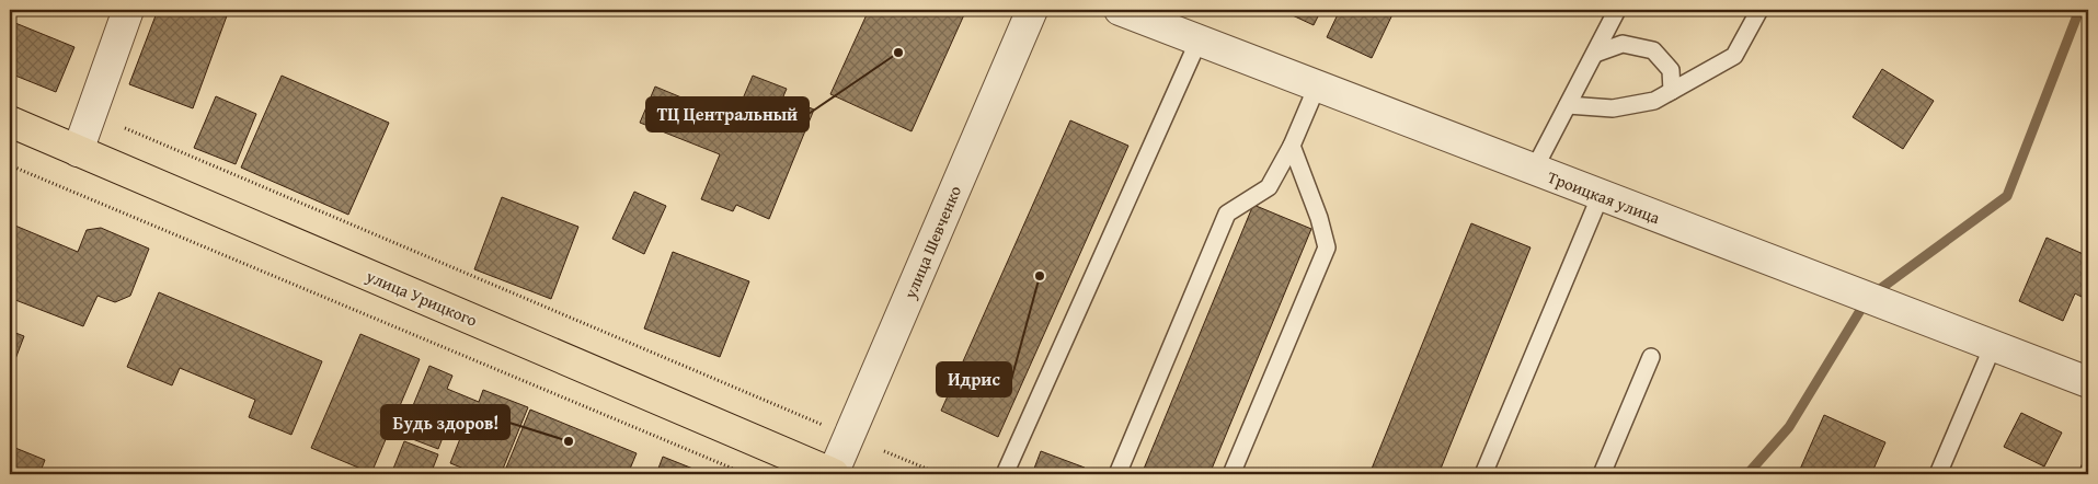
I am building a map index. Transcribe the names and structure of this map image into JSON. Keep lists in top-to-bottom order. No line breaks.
{"streets":{"main road":["улица Урицкого"],"street":["Троицкая улица","улица Шевченко"]},"crossings":[["улица Шевченко","улица Урицкого"]],"places":["ТЦ Центральный","Идрис","Будь здоров!"]}
